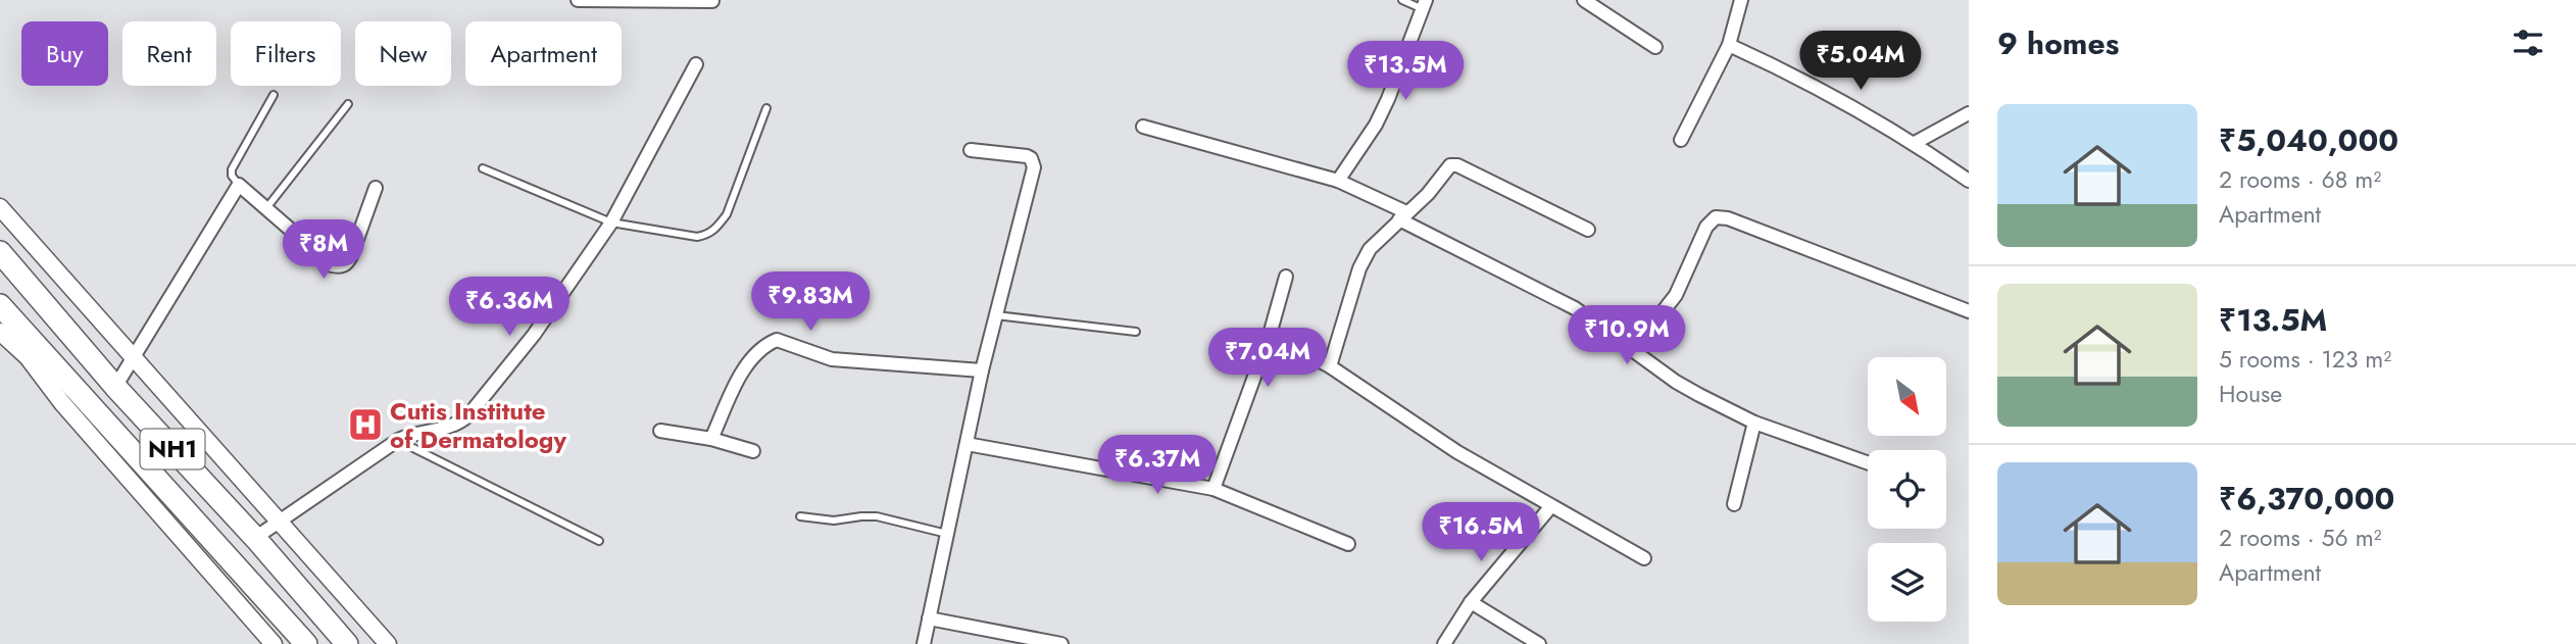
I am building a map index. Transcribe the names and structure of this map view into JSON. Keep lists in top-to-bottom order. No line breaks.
{"streets":{"highway":["NH1"]},"places":{"hospital":["Cutis Institute of Dermatology"]},"north":"bottom right","page":{"heading":"9 homes","chip":["Buy","Rent","Filters","New","Apartment"],"price":["₹5.04M","₹13.5M","₹8M","₹9.83M","₹6.36M","₹10.9M","₹7.04M","₹6.37M","₹16.5M"],"list":[{"name":"₹5,040,000","note":"2 rooms · 68 m² · Apartment"},{"name":"₹13.5M","note":"5 rooms · 123 m² · House"},{"name":"₹6,370,000","note":"2 rooms · 56 m² · Apartment"}]}}
